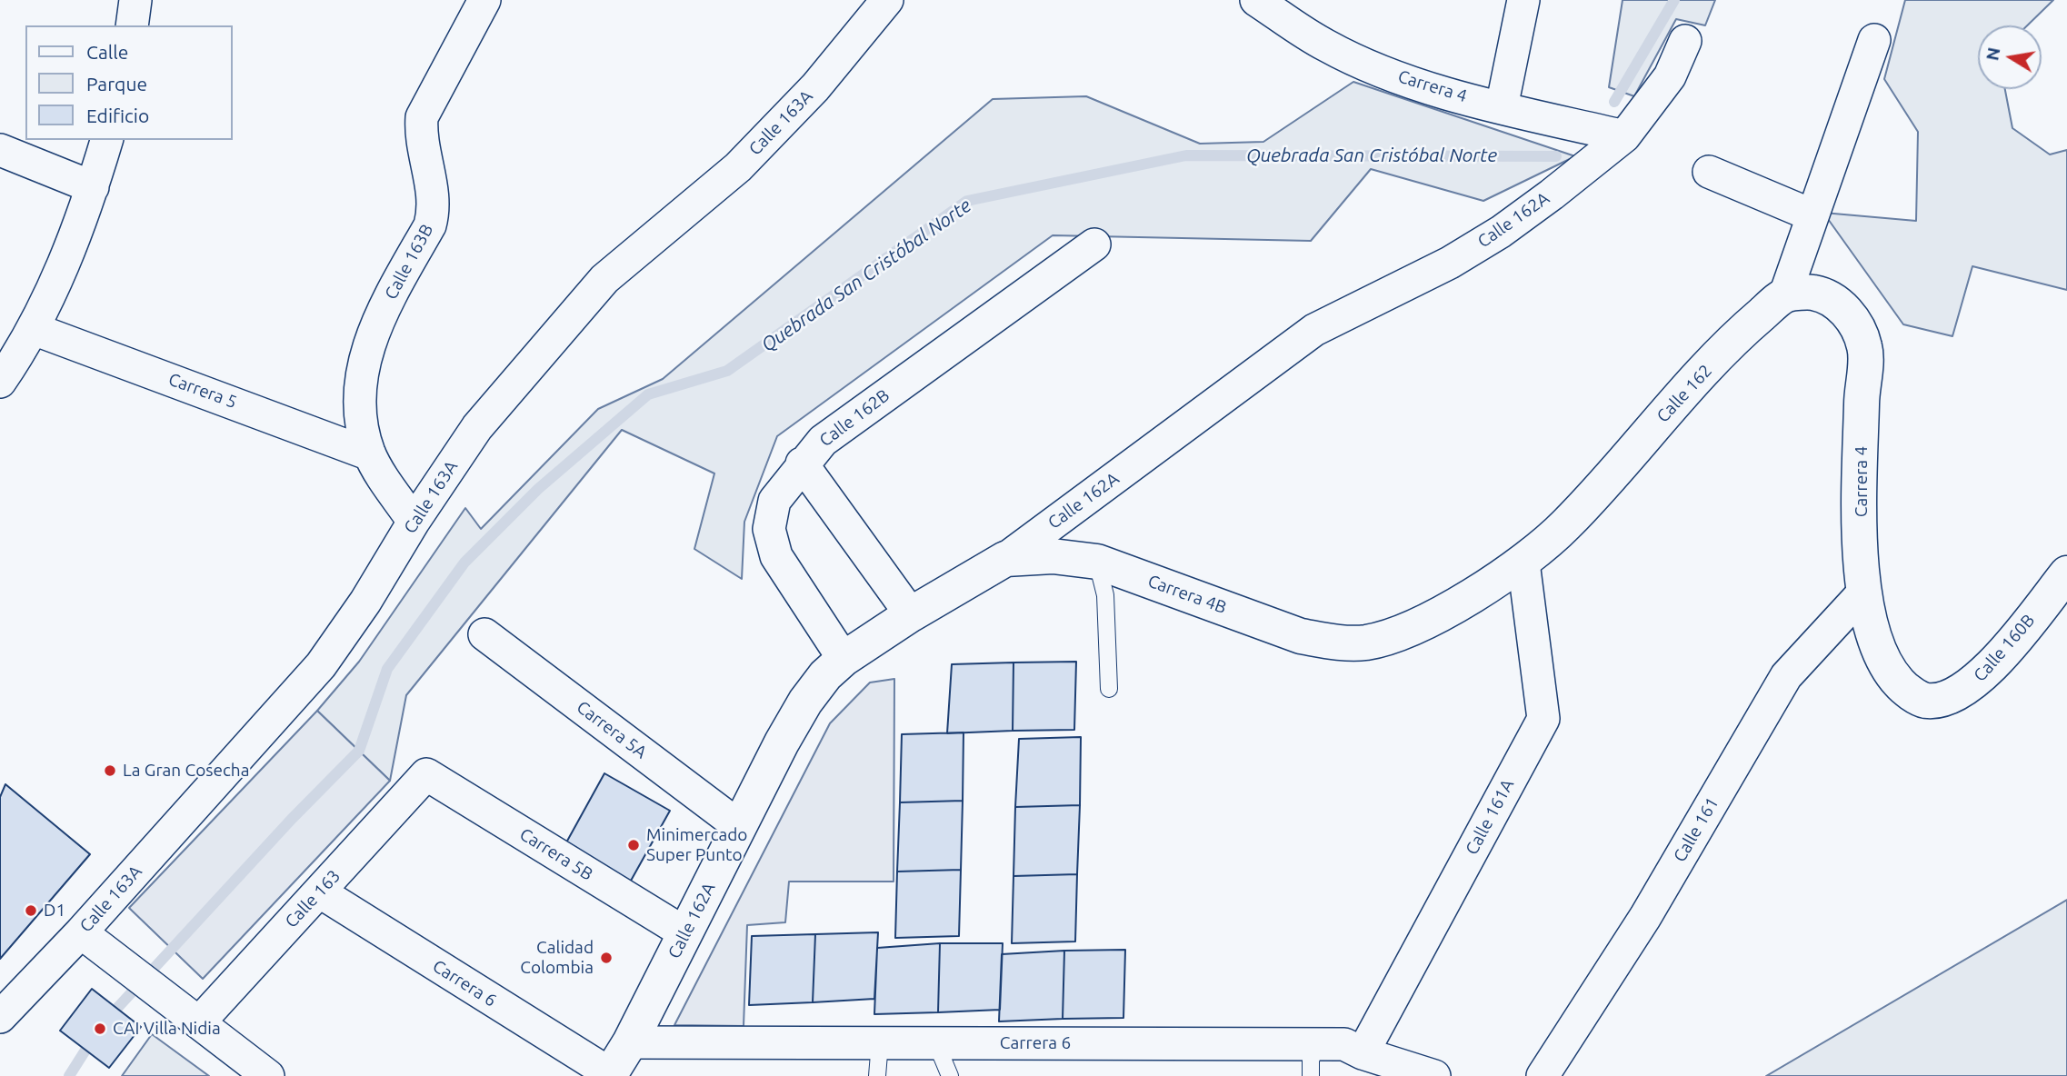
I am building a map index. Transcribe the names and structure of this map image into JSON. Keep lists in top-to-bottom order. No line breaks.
{"streets":{"street":["Carrera 4","Calle 163A","Calle 162A","Calle 163B","Carrera 5","Calle 162","Calle 162B","Carrera 4B","Calle 160B","Carrera 5A","Calle 161A","Calle 161","Carrera 5B","Calle 163","Carrera 6"]},"crossings":[["Carrera 4","Calle 162A"],["Carrera 4","Calle 162"],["Carrera 4","Calle 160B"],["Carrera 4","Calle 161"],["Calle 163A","Calle 163B"],["Calle 162A","Calle 162B"],["Calle 162A","Carrera 4B"],["Calle 162A","Carrera 5A"],["Calle 162A","Carrera 5B"],["Calle 162A","Carrera 6"],["Calle 163B","Carrera 5"],["Calle 162","Carrera 4B"],["Calle 162","Calle 161A"],["Calle 161A","Carrera 6"],["Carrera 5B","Calle 163"],["Calle 163","Carrera 6"]],"water":["Quebrada San Cristóbal Norte"],"places":["La Gran Cosecha","Minimercado Super Punto","D1","Calidad Colombia","CAI Villa Nidia"],"legend":["Calle","Parque","Edificio"],"north":"left"}
